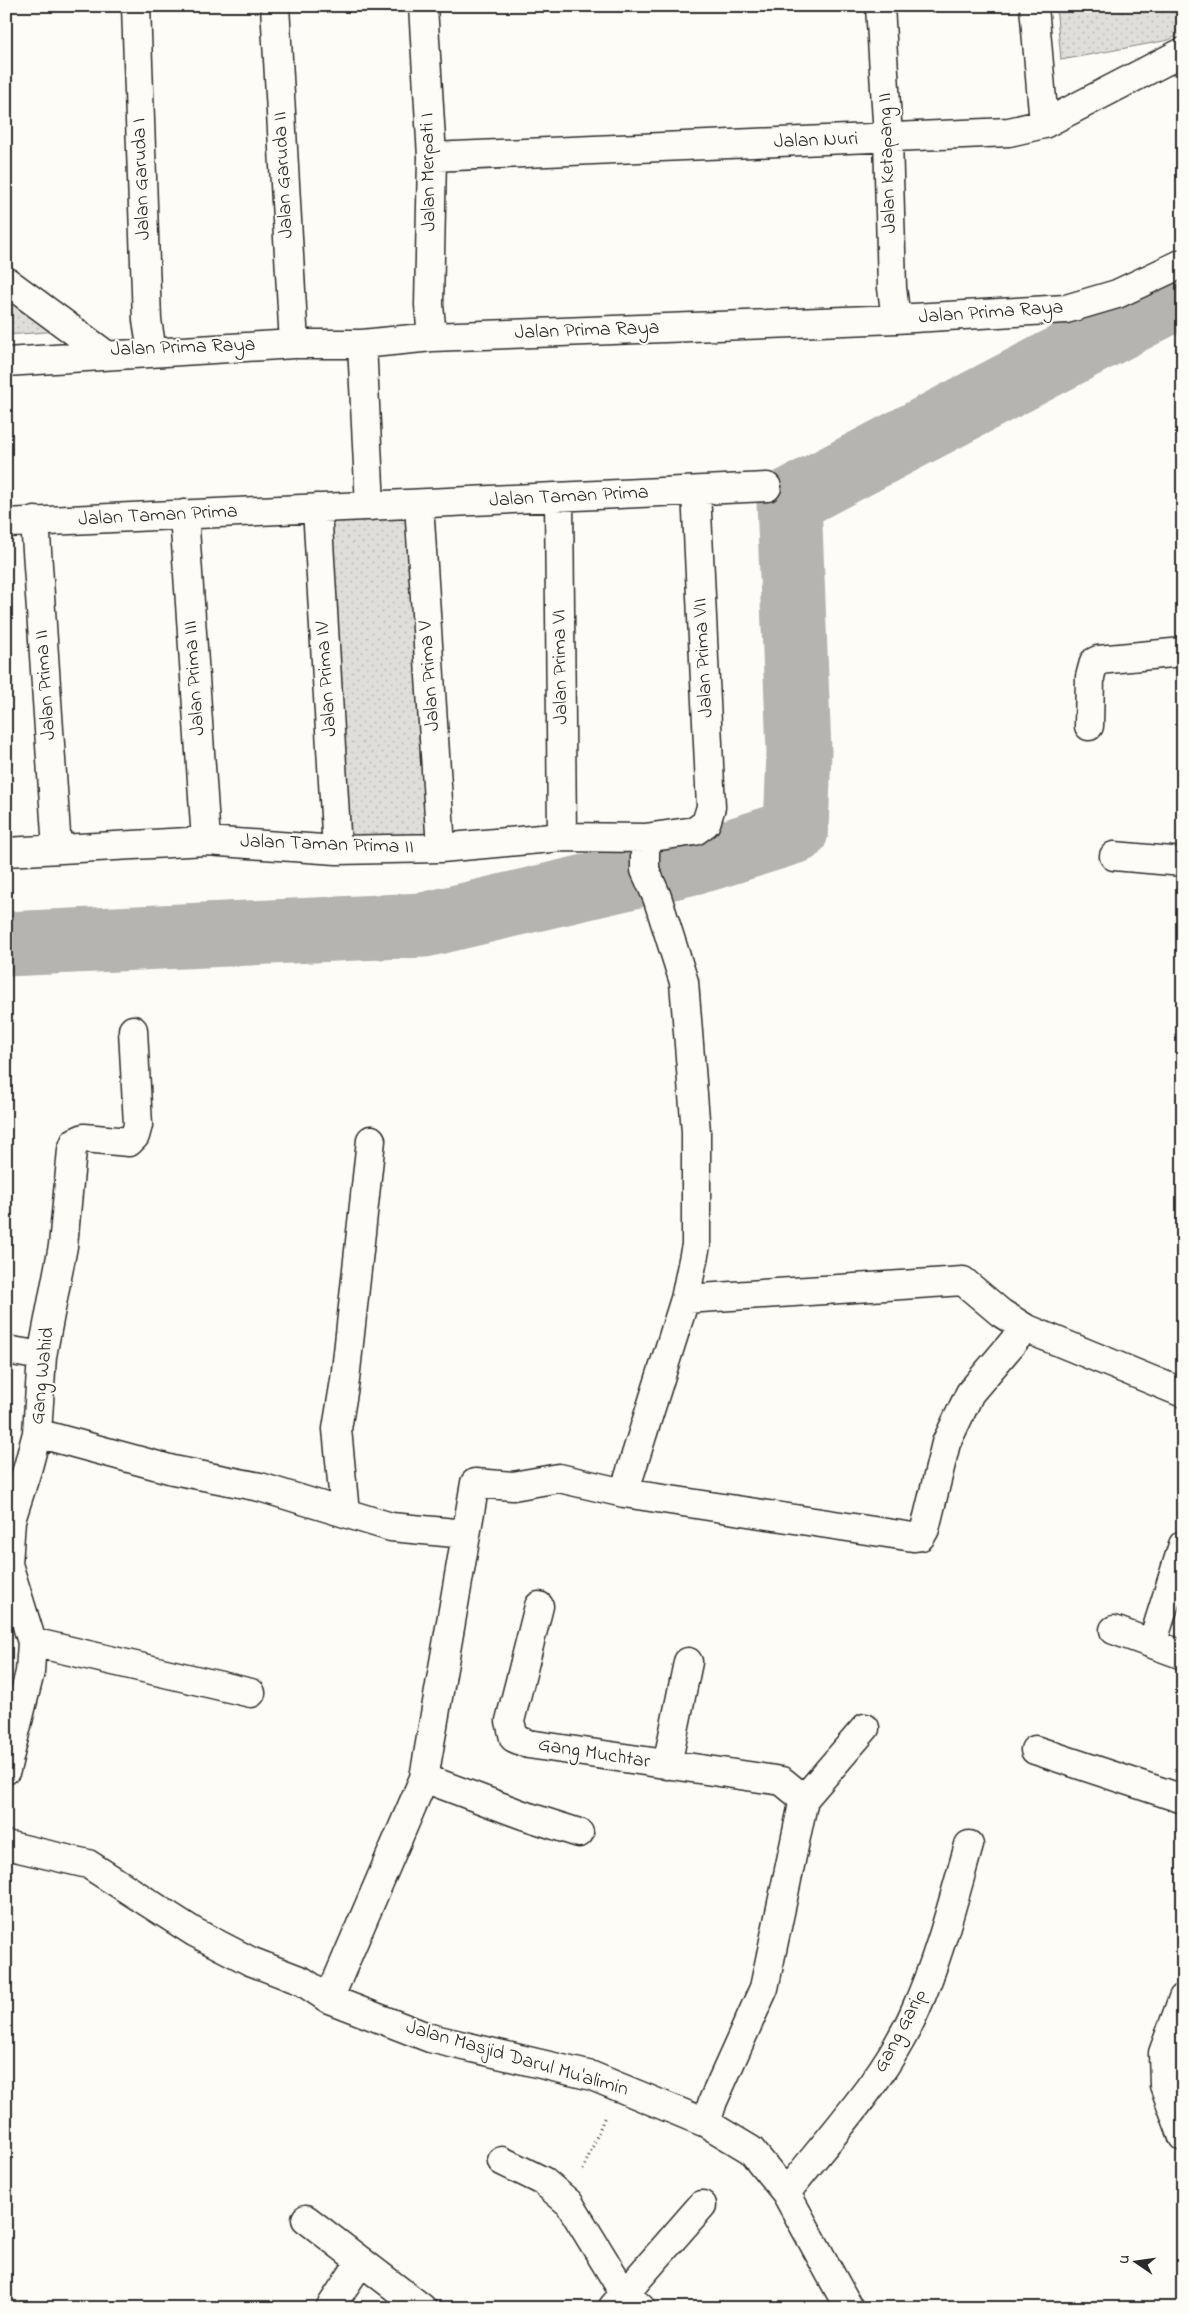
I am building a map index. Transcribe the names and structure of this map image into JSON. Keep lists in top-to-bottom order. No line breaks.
{"streets":{"street":["Jalan Nuri","Jalan Ketapang II","Jalan Merpati I","Jalan Garuda II","Jalan Garuda I","Jalan Prima Raya","Jalan Taman Prima","Jalan Prima VII","Jalan Prima VI","Jalan Prima V","Jalan Prima III","Jalan Prima IV","Jalan Prima II","Jalan Taman Prima II","Gang Wahid","Gang Muchtar","Gang Garip","Jalan Masjid Darul Mu'alimin"]},"crossings":[["Jalan Nuri","Jalan Ketapang II"],["Jalan Nuri","Jalan Merpati I"],["Jalan Ketapang II","Jalan Prima Raya"],["Jalan Merpati I","Jalan Prima Raya"],["Jalan Garuda II","Jalan Prima Raya"],["Jalan Garuda I","Jalan Prima Raya"],["Jalan Taman Prima","Jalan Prima VII"],["Jalan Taman Prima","Jalan Prima VI"],["Jalan Taman Prima","Jalan Prima V"],["Jalan Taman Prima","Jalan Prima III"],["Jalan Taman Prima","Jalan Prima IV"],["Jalan Taman Prima","Jalan Prima II"],["Jalan Prima VII","Jalan Taman Prima II"],["Jalan Prima VI","Jalan Taman Prima II"],["Jalan Prima V","Jalan Taman Prima II"],["Jalan Prima III","Jalan Taman Prima II"],["Jalan Prima IV","Jalan Taman Prima II"],["Jalan Prima II","Jalan Taman Prima II"],["Gang Garip","Jalan Masjid Darul Mu'alimin"]],"north":"left"}
